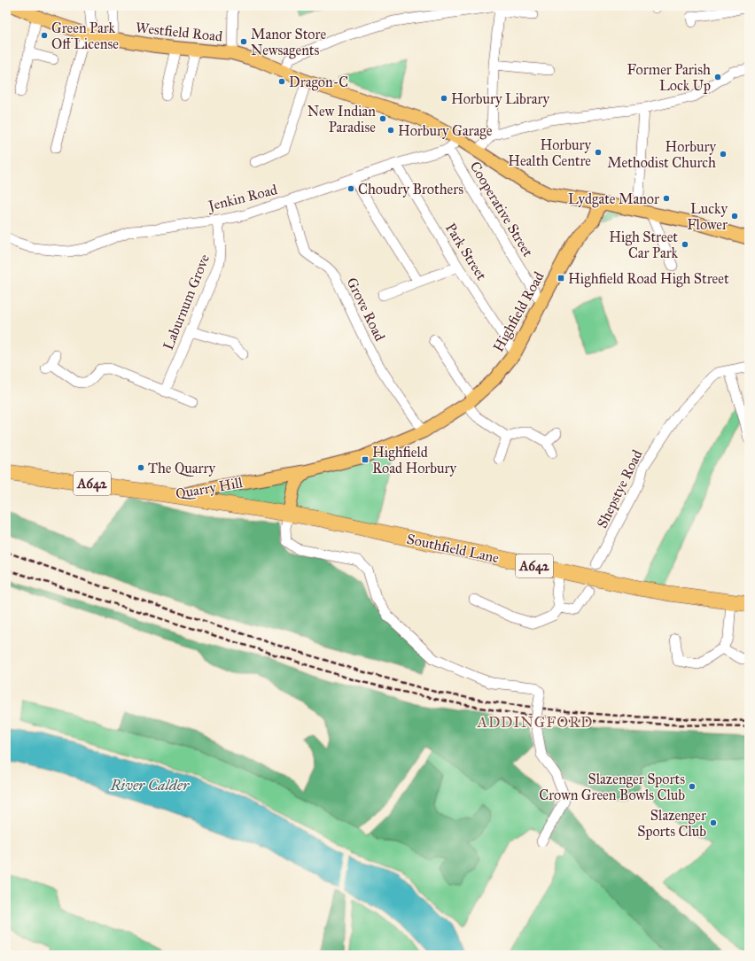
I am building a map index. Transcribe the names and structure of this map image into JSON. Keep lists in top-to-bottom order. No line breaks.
{"streets":{"highway":["A642","Quarry Hill","Southfield Lane"],"main road":["Westfield Road","Highfield Road"],"street":["Jenkin Road","Cooperative Street","Park Street","Laburnum Grove","Grove Road","Shepstye Road"]},"crossings":[["Westfield Road","Jenkin Road"],["Westfield Road","Highfield Road"],["Jenkin Road","Cooperative Street"],["Jenkin Road","Park Street"],["Jenkin Road","Laburnum Grove"],["Jenkin Road","Grove Road"],["Cooperative Street","Highfield Road"],["Park Street","Highfield Road"],["Grove Road","Highfield Road"],["Grove Road","Quarry Hill"],["Highfield Road","Quarry Hill"],["Quarry Hill","Southfield Lane"]],"districts":["ADDINGFORD"],"water":["River Calder"],"places":{"other":["Green Park Off License","Manor Store Newsagents","Former Parish Lock Up","Dragon-C","Horbury Library","New Indian Paradise","Horbury Garage","Horbury Health Centre","Horbury Methodist Church","Choudry Brothers","Lydgate Manor","Lucky Flower","High Street Car Park","The Quarry","Slazenger Sports Crown Green Bowls Club","Slazenger Sports Club"],"transit":["Highfield Road High Street","Highfield Road Horbury"]}}
